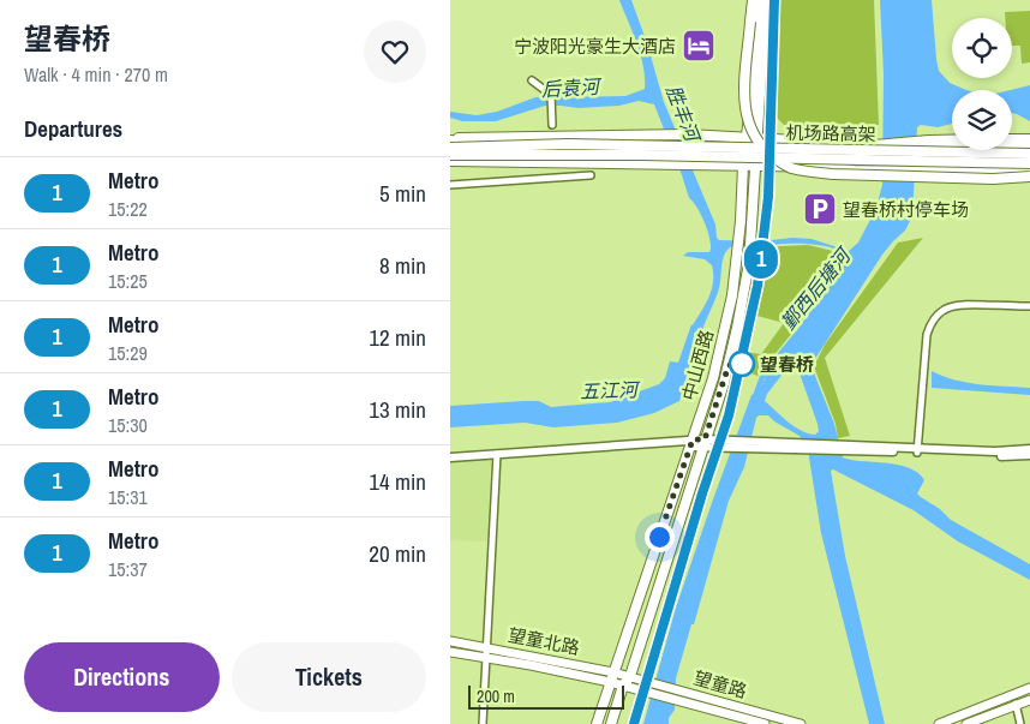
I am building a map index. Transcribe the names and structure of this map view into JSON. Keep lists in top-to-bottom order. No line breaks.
{"streets":{"main road":["机场路高架","中山西路","望童北路","望童路"]},"crossings":[["中山西路","望童北路"],["中山西路","望童路"],["望童北路","望童路"]],"water":["后袁河","胜丰河","鄞西后塘河","五江河"],"places":{"hotel":["宁波阳光豪生大酒店"],"parking":["望春桥村停车场"],"other":["望春桥"]},"lines":["metro line 1"],"scale_bar":"200 m","page":{"heading":[["望春桥","Walk · 4 min · 270 m"],"Departures"],"on_map":"1","list":[{"mark":"1","name":"Metro","note":"15:22","value":"5 min"},{"mark":"1","name":"Metro","note":"15:25","value":"8 min"},{"mark":"1","name":"Metro","note":"15:29","value":"12 min"},{"mark":"1","name":"Metro","note":"15:30","value":"13 min"},{"mark":"1","name":"Metro","note":"15:31","value":"14 min"},{"mark":"1","name":"Metro","note":"15:37","value":"20 min"}],"buttons":["Directions","Tickets"],"scale":"200 m"}}
